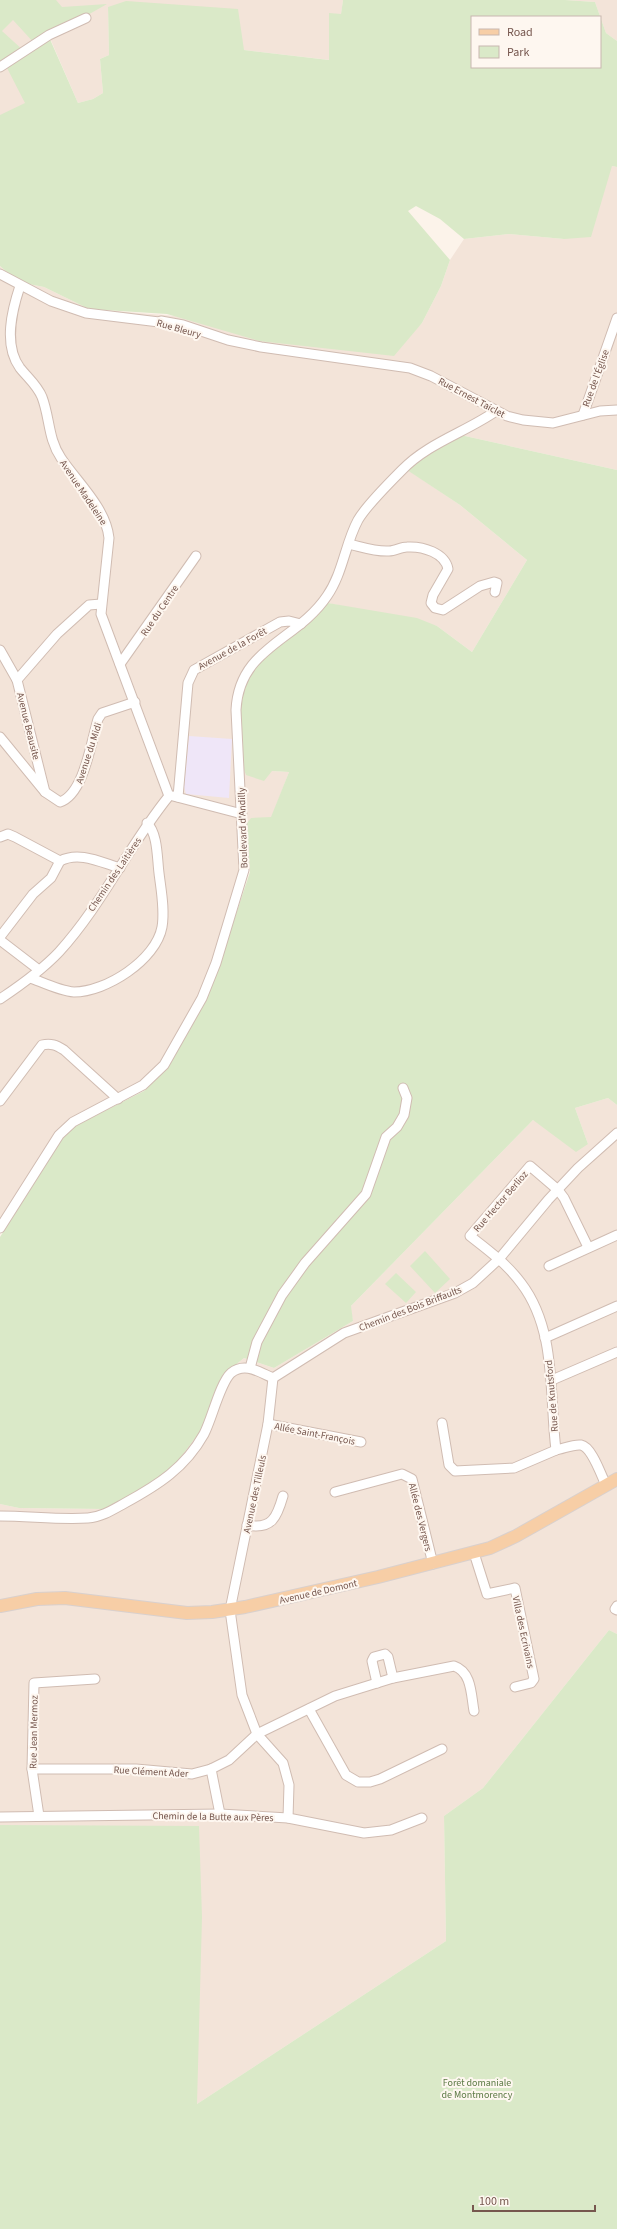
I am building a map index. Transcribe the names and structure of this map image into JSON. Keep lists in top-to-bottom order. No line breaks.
{"streets":{"main road":["Avenue de Domont"],"street":["Rue Bleury","Rue de l'Église","Rue Ernest Taiclet","Avenue Madeleine","Rue du Centre","Avenue de la Forêt","Avenue Beausite","Avenue du Midi","Boulevard d'Andilly","Chemin des Laitières","Rue Hector Berlioz","Chemin des Bois Briffaults","Rue de Knutsford","Allée Saint-François","Avenue des Tilleuls","Allée des Vergers","Villa des Ecrivains","Rue Jean Mermoz","Rue Clément Ader","Chemin de la Butte aux Pères"]},"crossings":[["Rue Bleury","Rue Ernest Taiclet"],["Rue Bleury","Avenue Madeleine"],["Rue de l'Église","Rue Ernest Taiclet"],["Rue Ernest Taiclet","Boulevard d'Andilly"],["Avenue Madeleine","Rue du Centre"],["Avenue Madeleine","Avenue de la Forêt"],["Avenue Madeleine","Avenue Beausite"],["Avenue Madeleine","Avenue du Midi"],["Avenue Madeleine","Chemin des Laitières"],["Avenue de la Forêt","Boulevard d'Andilly"],["Avenue de la Forêt","Chemin des Laitières"],["Avenue Beausite","Avenue du Midi"],["Rue Hector Berlioz","Chemin des Bois Briffaults"],["Rue Hector Berlioz","Rue de Knutsford"],["Chemin des Bois Briffaults","Rue de Knutsford"],["Chemin des Bois Briffaults","Avenue des Tilleuls"],["Allée Saint-François","Avenue des Tilleuls"],["Avenue des Tilleuls","Avenue de Domont"],["Avenue des Tilleuls","Rue Clément Ader"],["Allée des Vergers","Avenue de Domont"],["Avenue de Domont","Villa des Ecrivains"],["Rue Jean Mermoz","Rue Clément Ader"],["Rue Jean Mermoz","Chemin de la Butte aux Pères"]],"parks":["Forêt domaniale de Montmorency"],"legend":["Road","Park"],"scale_bar":"100 m"}
